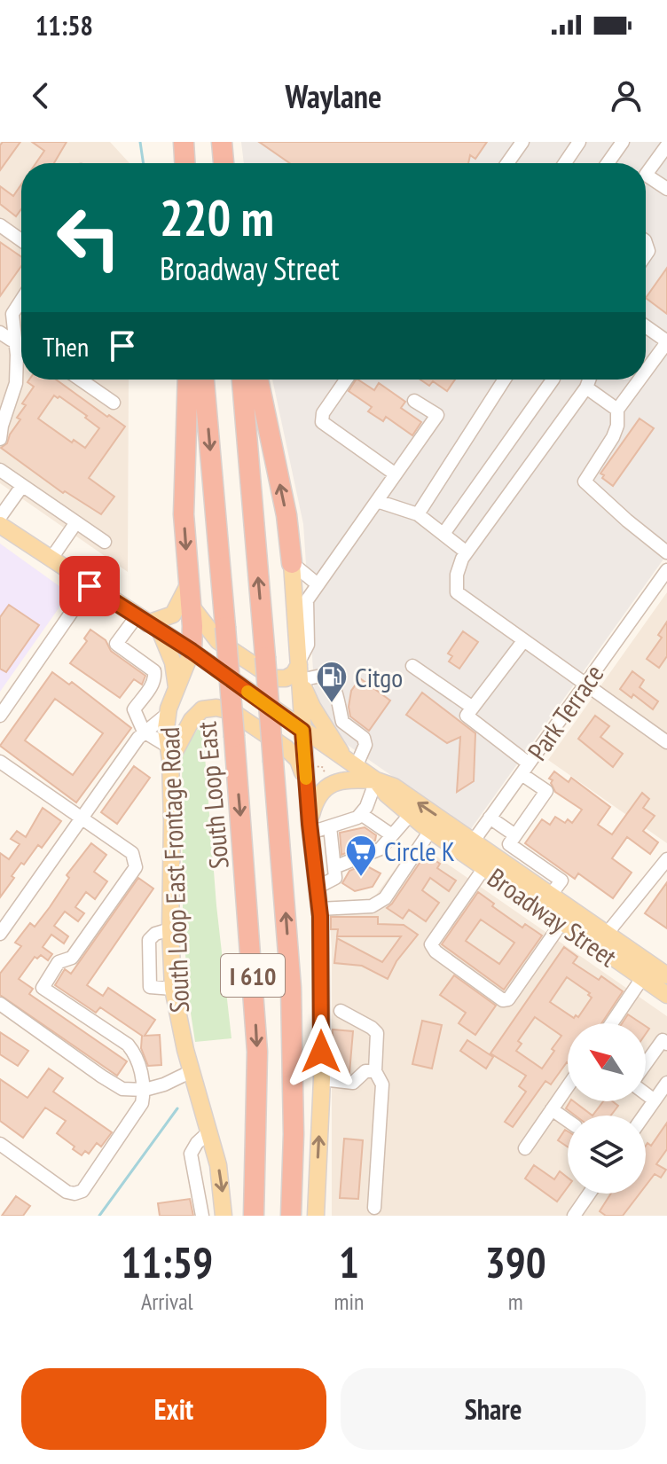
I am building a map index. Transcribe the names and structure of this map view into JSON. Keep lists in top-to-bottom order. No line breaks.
{"streets":{"highway":["South Loop East","I 610"],"main road":["South Loop East Frontage Road","Broadway Street"],"street":["Park Terrace"]},"crossings":[["Park Terrace","Broadway Street"],["South Loop East Frontage Road","Broadway Street"]],"places":{"fuel station":["Citgo"],"supermarket":["Circle K"]},"north":"top left","page":{"status":"11:58","header":"Waylane","turn":["220 m","Broadway Street"],"then":"Then","eta":["11:59","Arrival","1","min","390","m"],"buttons":["Exit","Share"]}}
